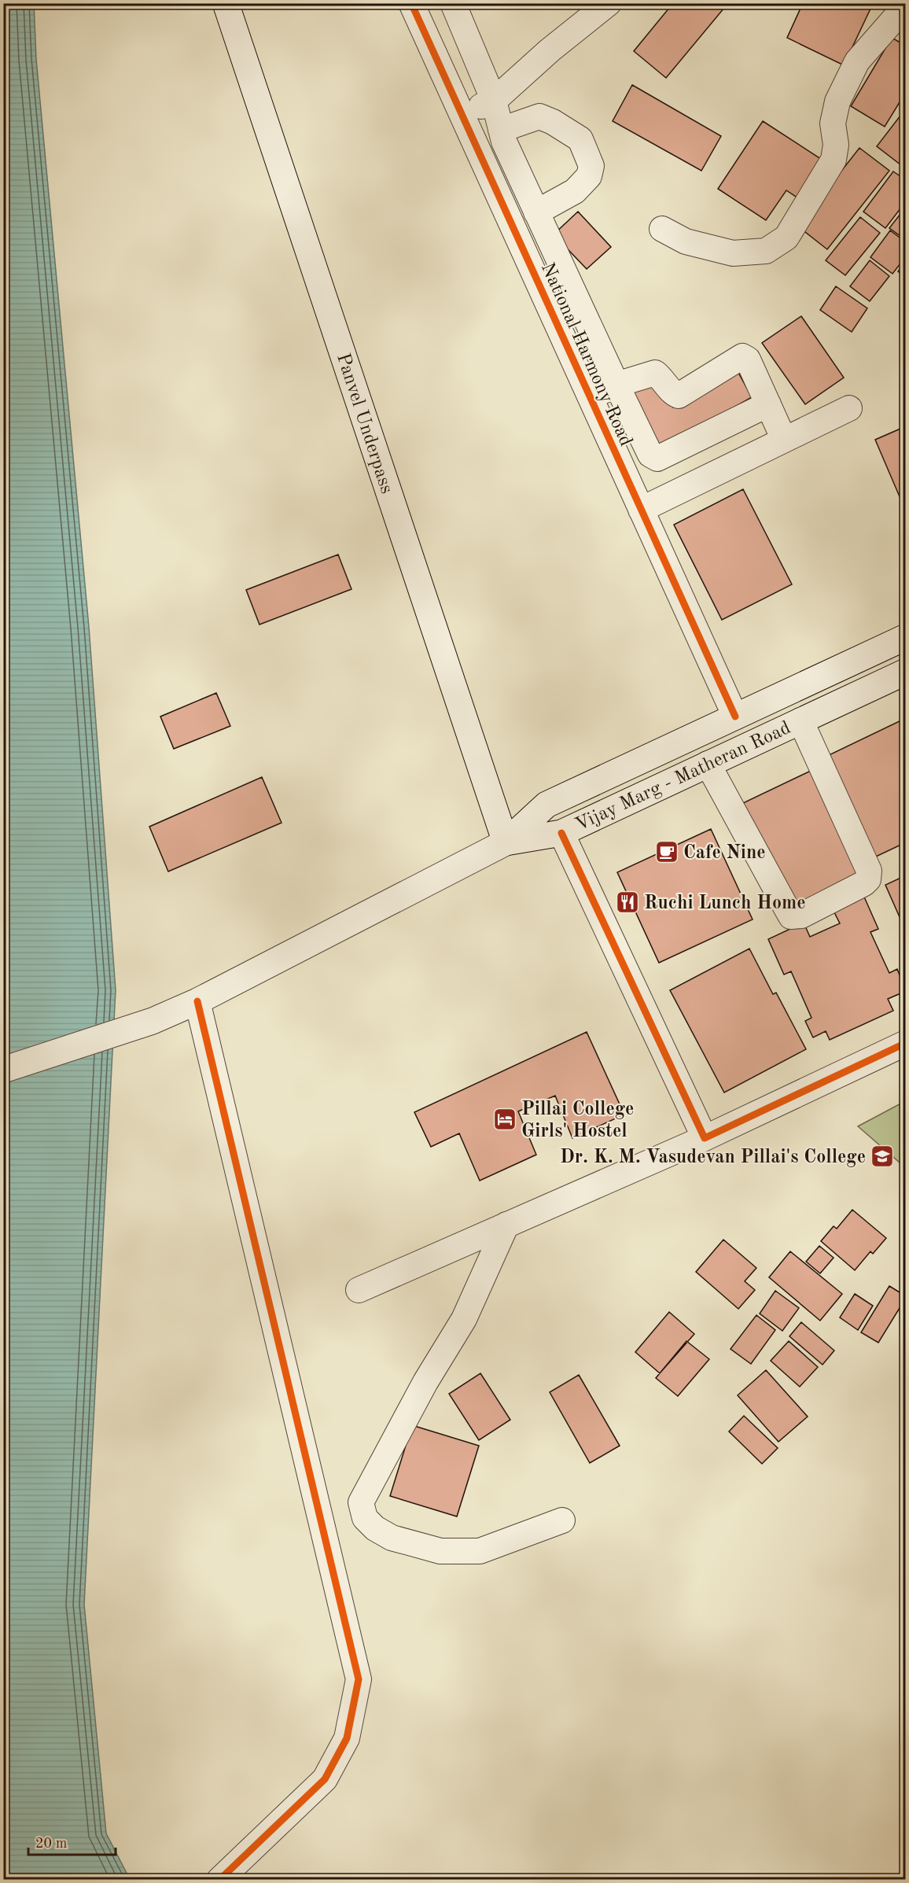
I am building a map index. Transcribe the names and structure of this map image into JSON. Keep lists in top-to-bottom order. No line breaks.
{"streets":{"main road":["Panvel Underpass","Vijay Marg - Matheran Road"],"street":["National Harmony Road"]},"crossings":[["National Harmony Road","Vijay Marg - Matheran Road"],["Panvel Underpass","Vijay Marg - Matheran Road"]],"places":{"cafe":["Cafe Nine"],"restaurant":["Ruchi Lunch Home"],"hotel":["Pillai College Girls' Hostel"],"school or university":["Dr. K. M. Vasudevan Pillai's College"]},"scale_bar":"20 m"}
